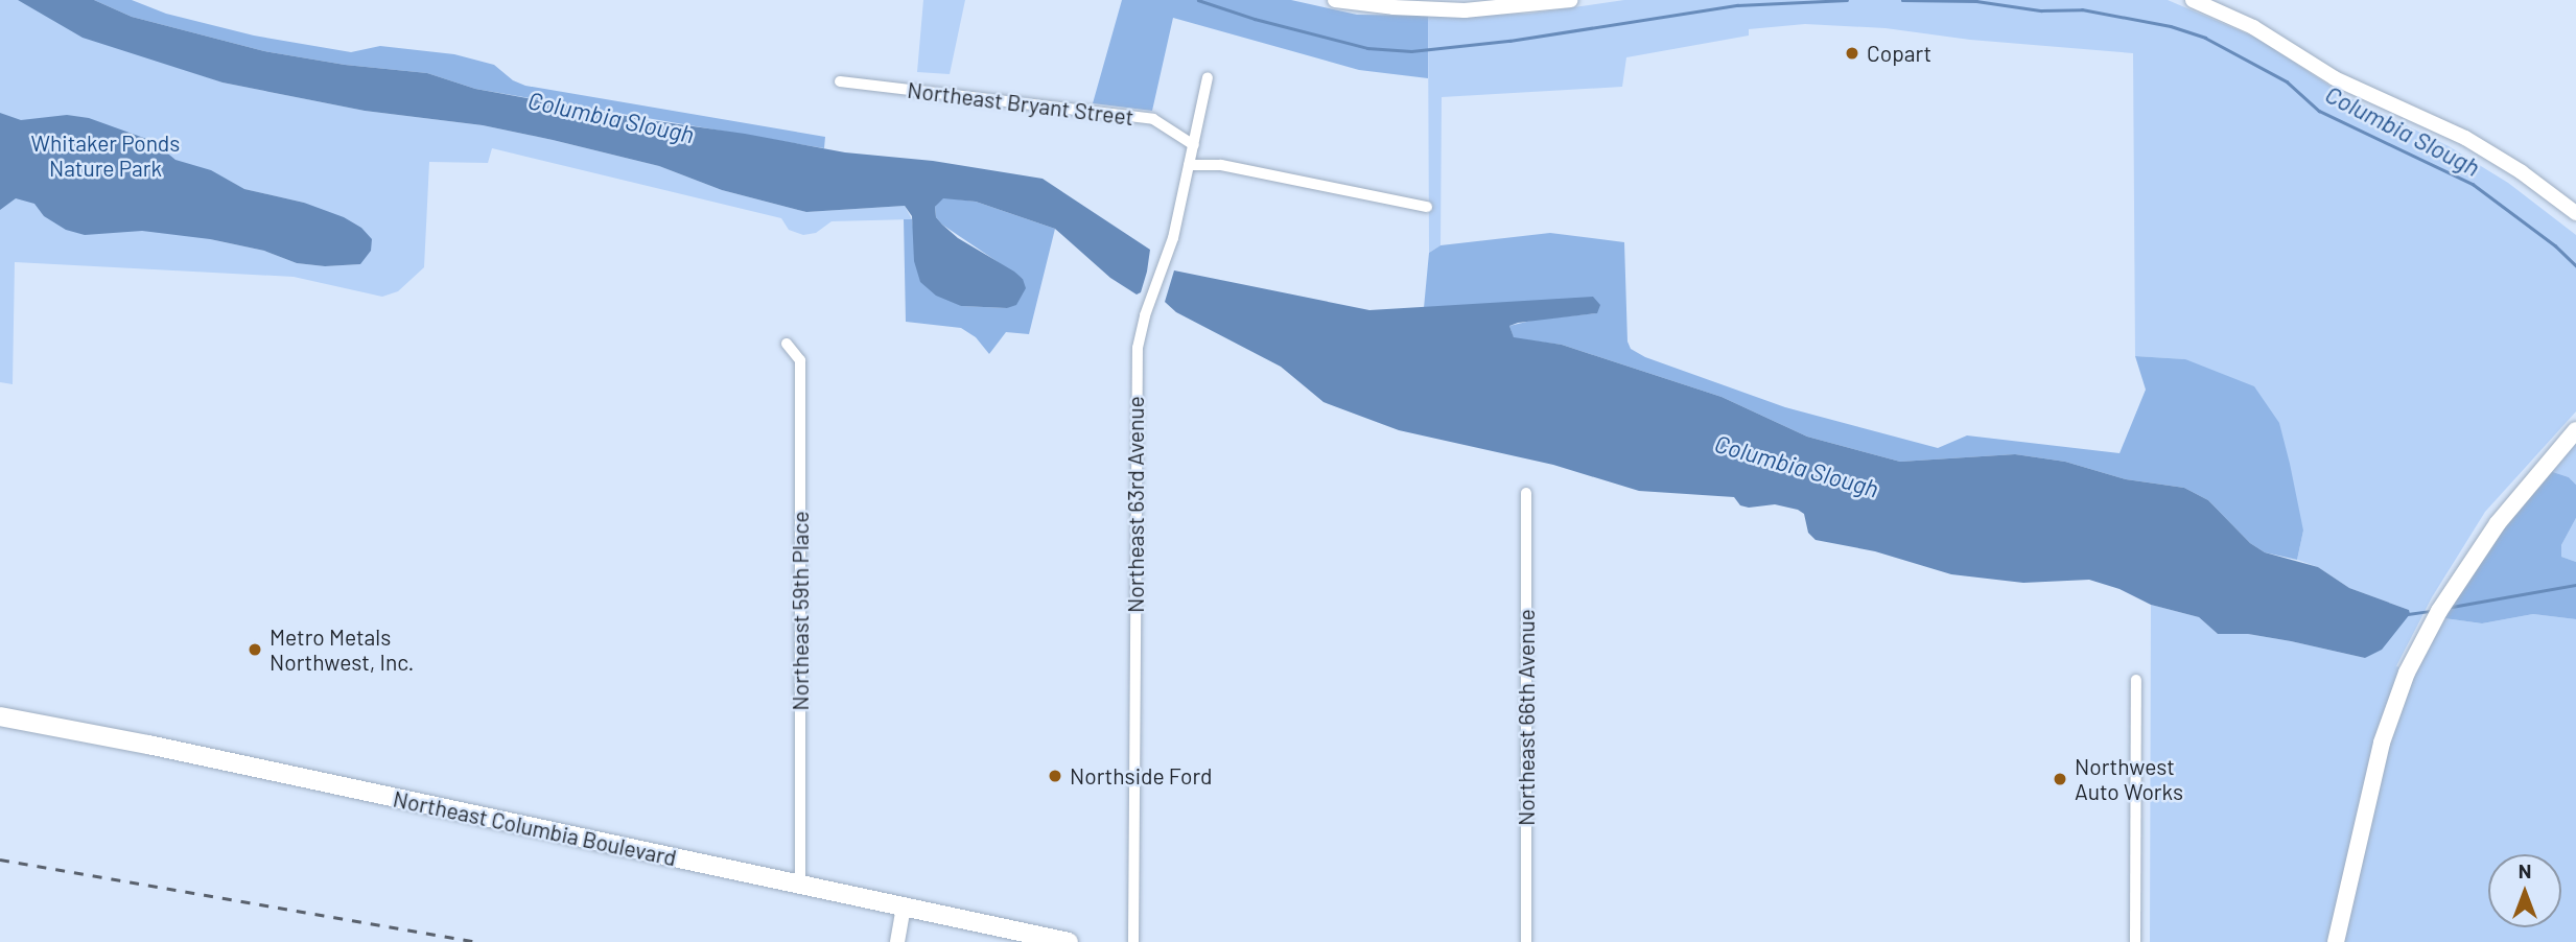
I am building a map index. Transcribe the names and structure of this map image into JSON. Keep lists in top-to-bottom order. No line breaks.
{"streets":{"main road":["Northeast Columbia Boulevard"],"street":["Northeast Bryant Street","Northeast 63rd Avenue","Northeast 59th Place","Northeast 66th Avenue"]},"crossings":[["Northeast Bryant Street","Northeast 63rd Avenue"],["Northeast 59th Place","Northeast Columbia Boulevard"]],"water":["Columbia Slough"],"parks":["Whitaker Ponds Nature Park"],"places":["Copart","Metro Metals Northwest, Inc.","Northside Ford","Northwest Auto Works"],"north":"top"}
